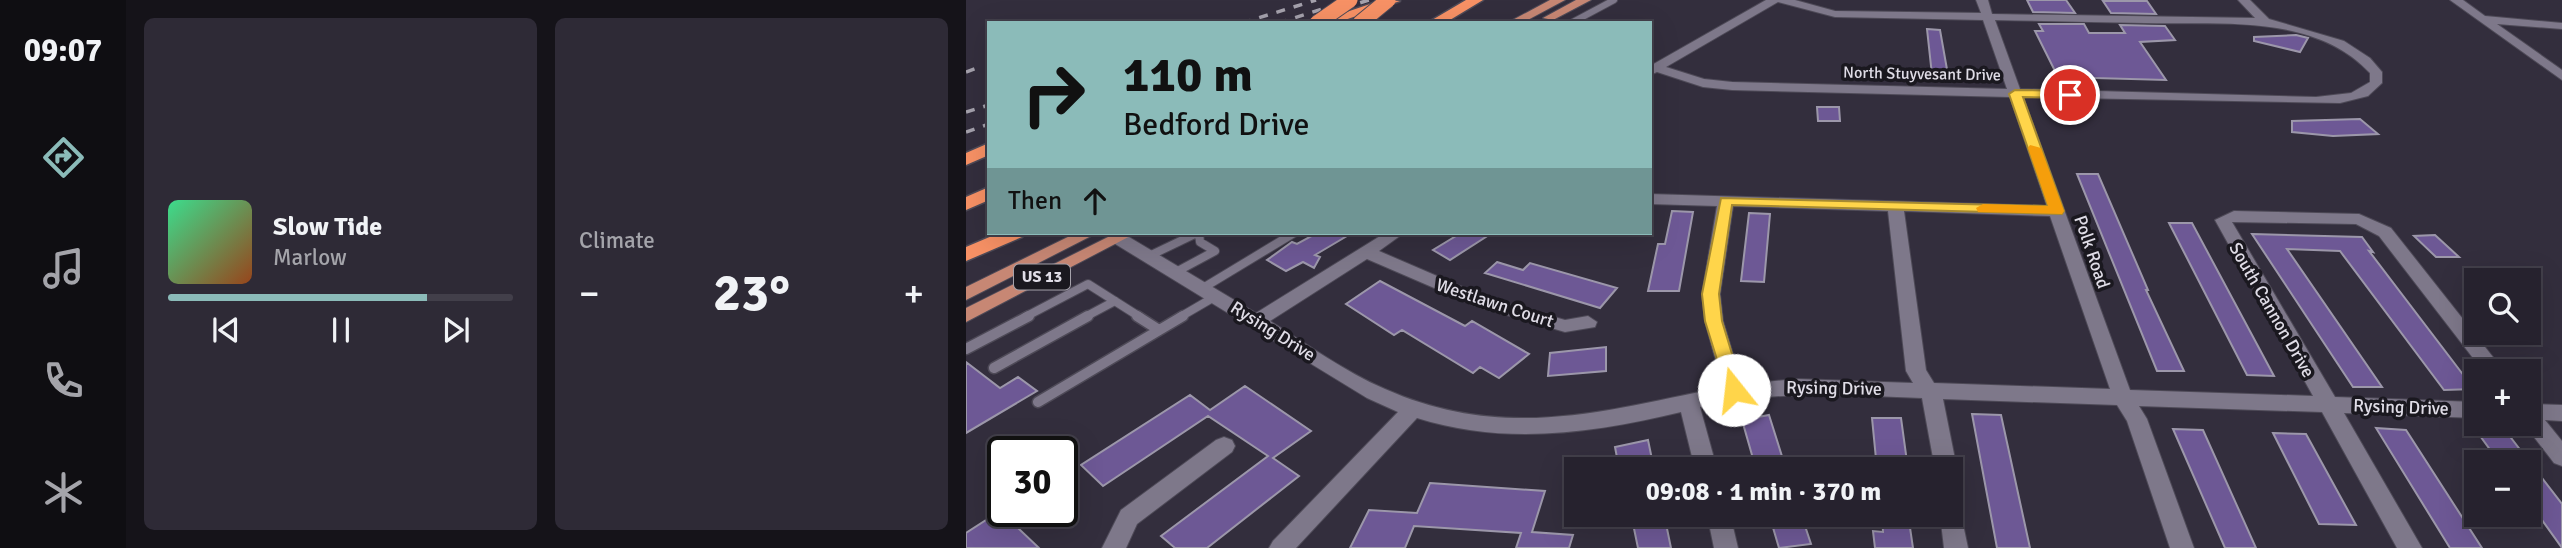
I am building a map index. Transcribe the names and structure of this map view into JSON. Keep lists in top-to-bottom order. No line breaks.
{"streets":{"main road":["US 13"],"street":["North Stuyvesant Drive","Polk Road","Westlawn Court","South Cannon Drive","Rysing Drive"]},"crossings":[["North Stuyvesant Drive","Polk Road"],["Polk Road","Rysing Drive"],["South Cannon Drive","Rysing Drive"]],"page":{"tabs":"09:07","tile":"Climate","turn":["110 m","Bedford Drive"],"then":"Then","song":["Slow Tide","Marlow"],"heat":["−","23°","+"],"map_buttons":["+","−"],"limit":"30","trip":"09:08 · 1 min · 370 m"}}
